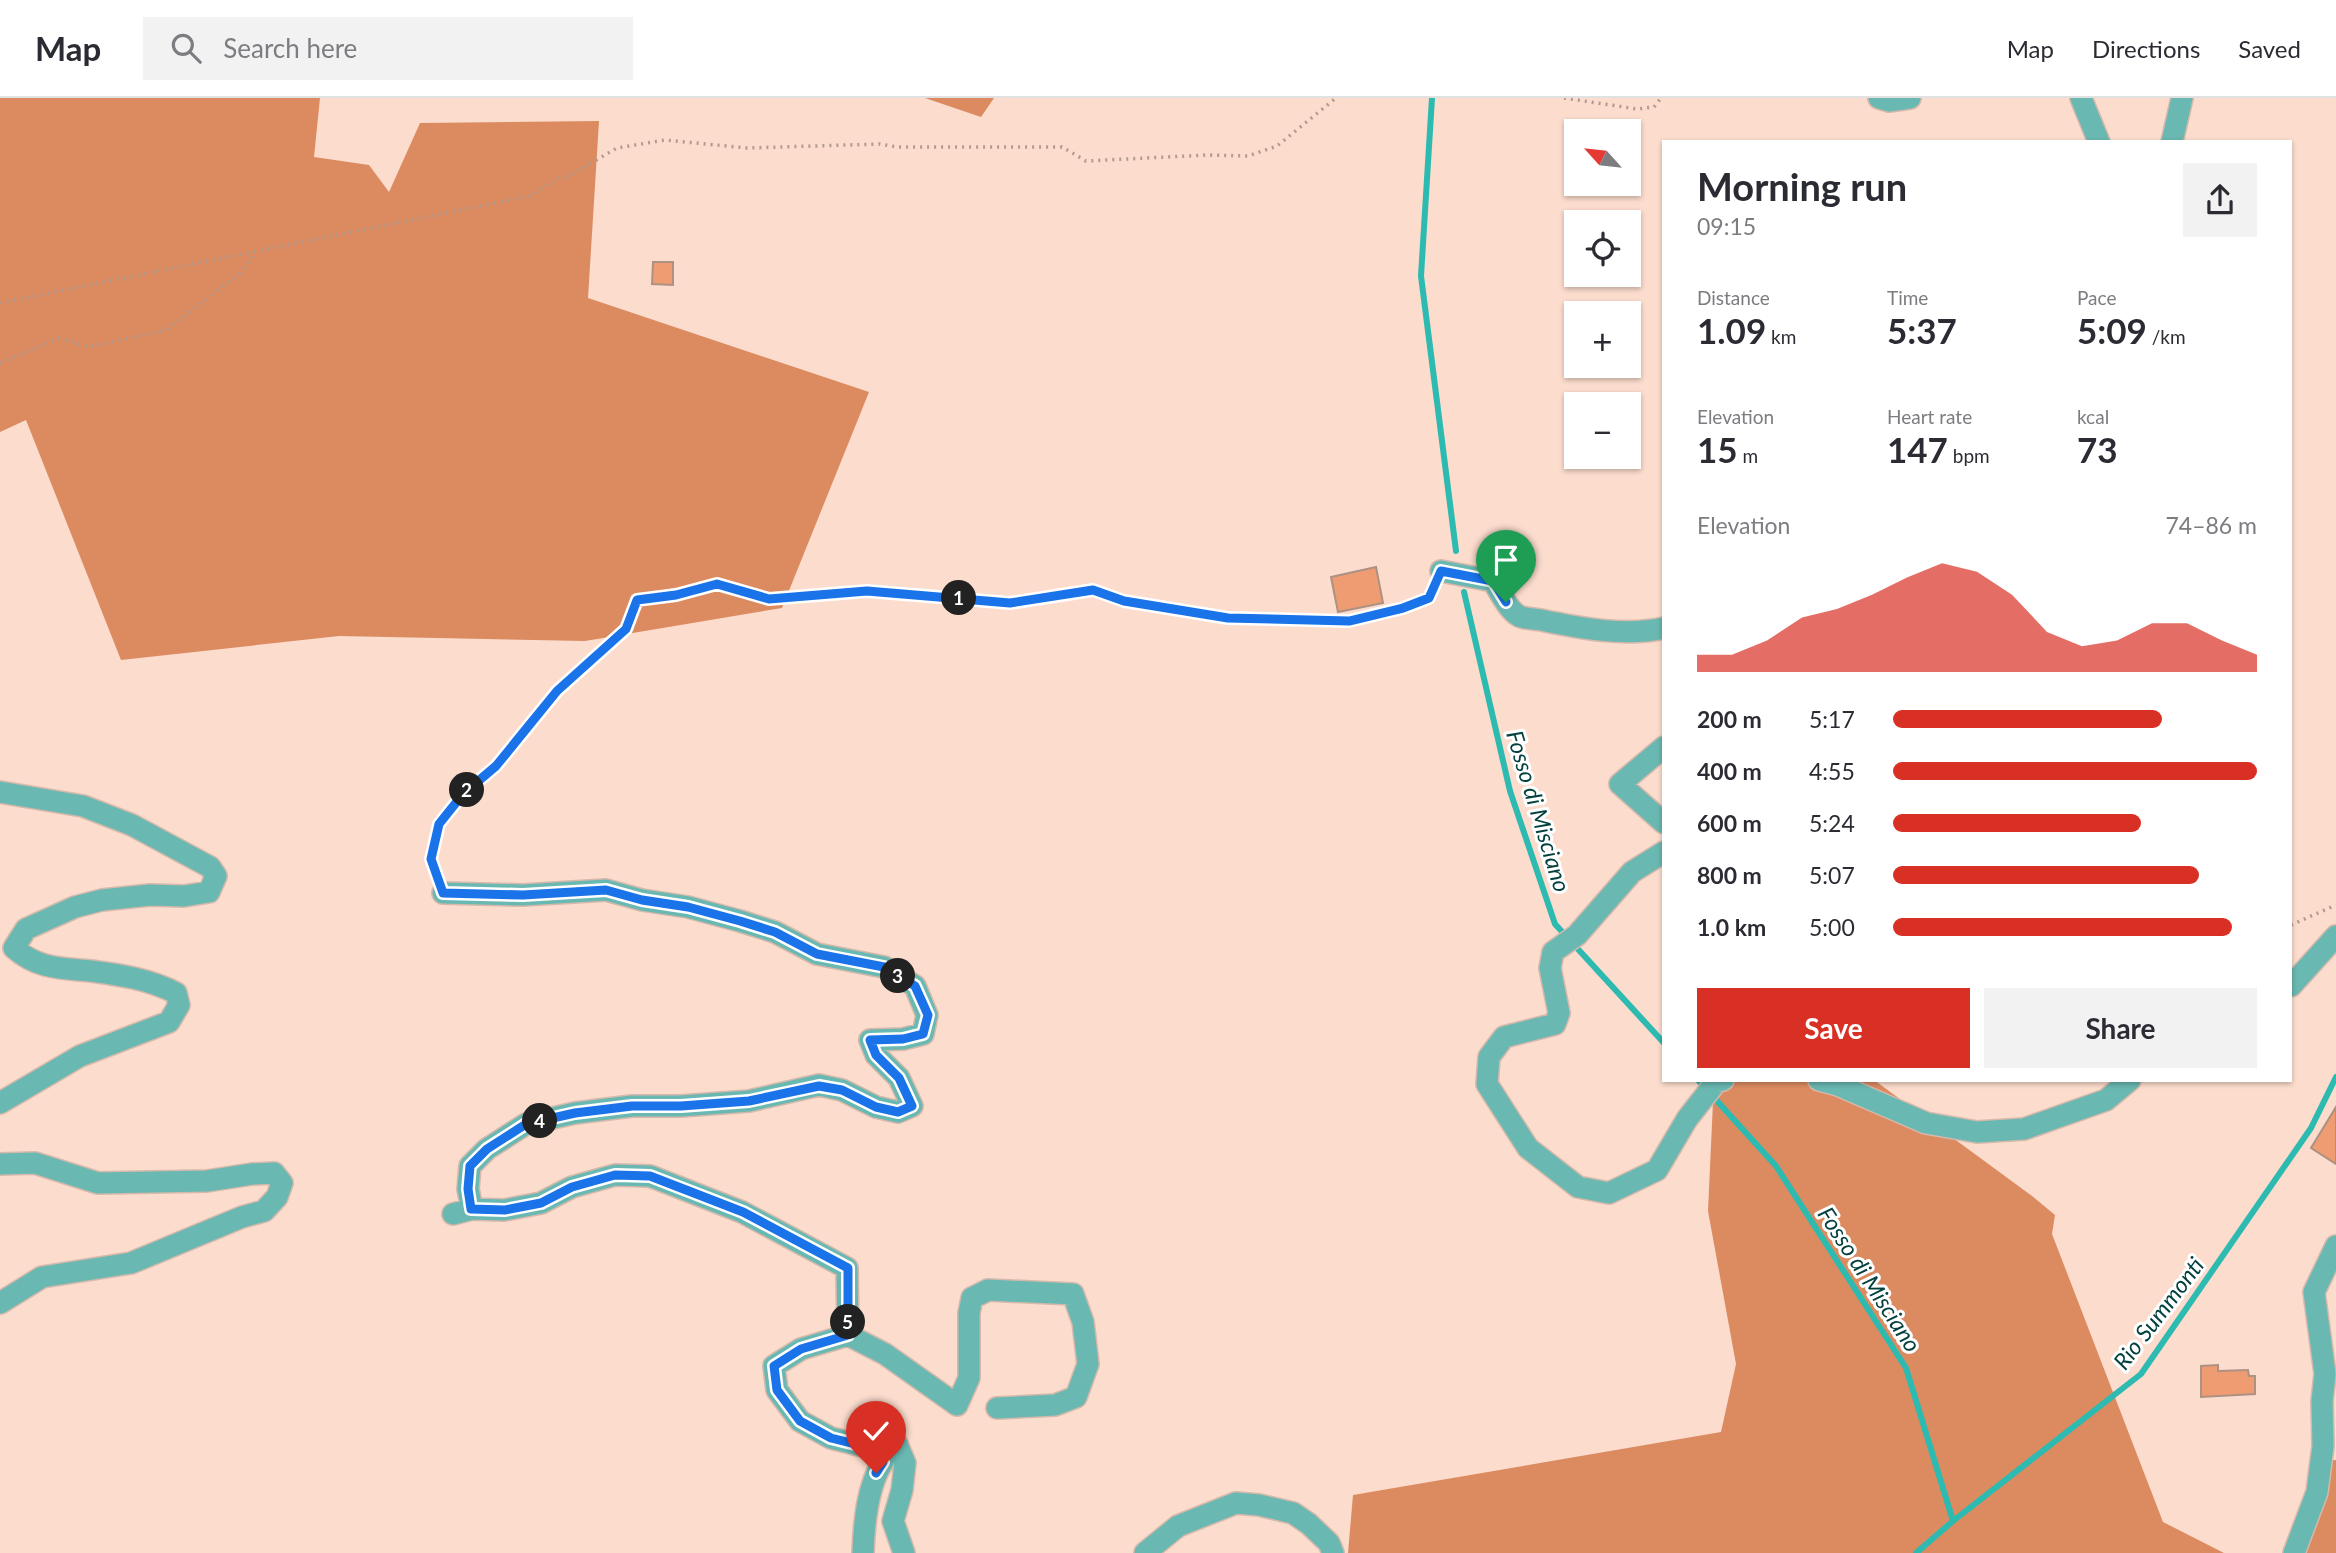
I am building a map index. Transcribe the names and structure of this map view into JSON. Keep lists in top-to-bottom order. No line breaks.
{"water":["Fosso di Misciano","Rio Summonti"],"north":"top left","page":{"header":"Map","search":"Search here","nav":["Map","Directions","Saved"],"map_buttons":["+","−"],"heading":["Morning run","09:15"],"stats":[["Distance","1.09 km"],["Time","5:37"],["Pace","5:09 /km"],["Elevation","15 m"],["Heart rate","147 bpm"],["kcal","73"]],"chart":["Elevation","74–86 m"],"pins":["1","2","3","4","5"],"list":[{"name":"200 m","note":"5:17"},{"name":"400 m","note":"4:55"},{"name":"600 m","note":"5:24"},{"name":"800 m","note":"5:07"},{"name":"1.0 km","note":"5:00"}],"buttons":["Save","Share"]}}
